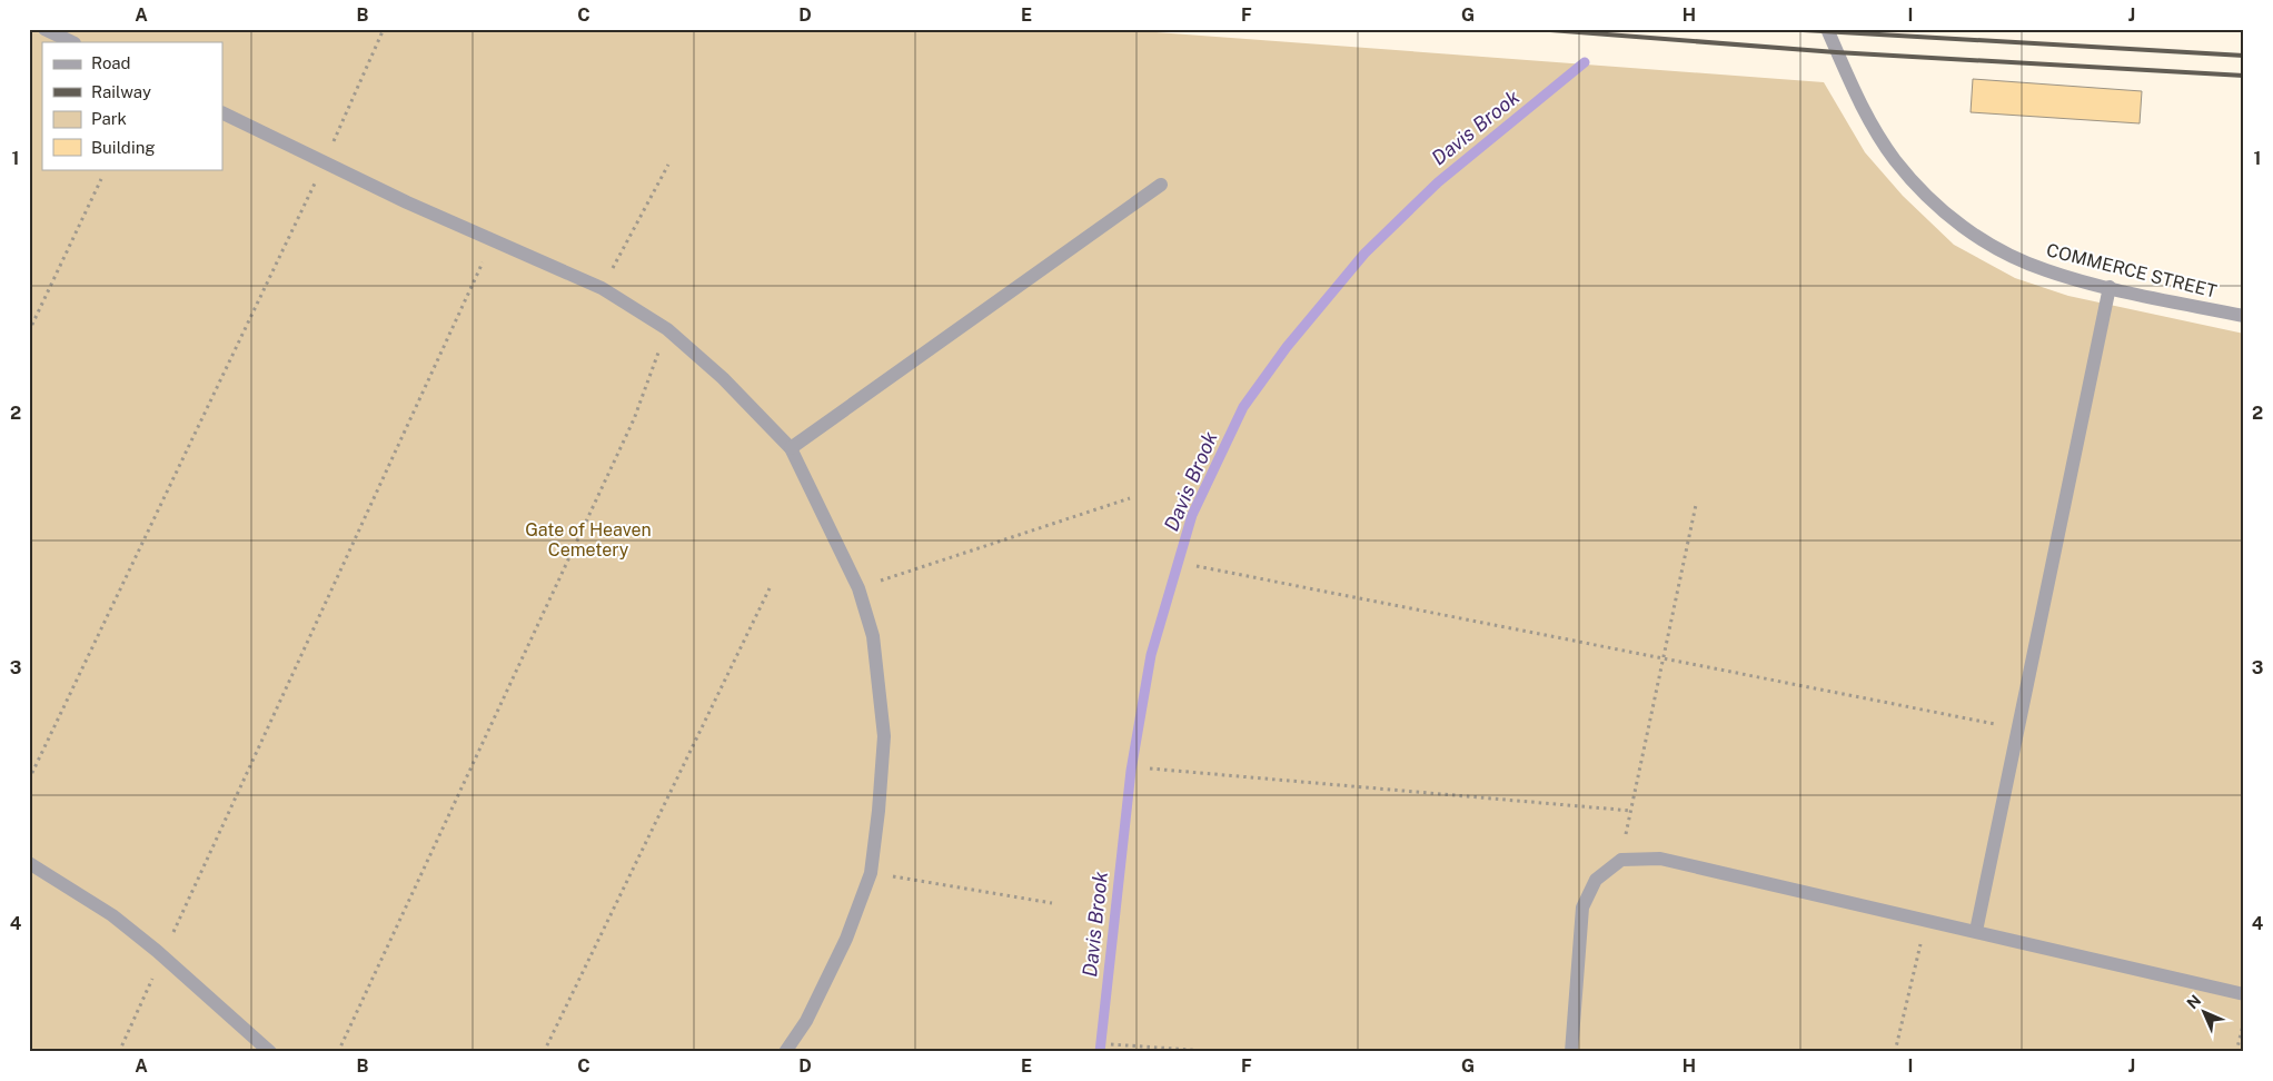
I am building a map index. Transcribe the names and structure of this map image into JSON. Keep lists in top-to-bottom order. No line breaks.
{"streets":{"street":["COMMERCE STREET"]},"water":["Davis Brook"],"parks":["Gate of Heaven Cemetery"],"legend":["Road","Railway","Park","Building"],"north":"top left","grid":{"columns":["A","B","C","D","E","F","G","H","I","J"],"rows":["1","2","3","4"]}}
